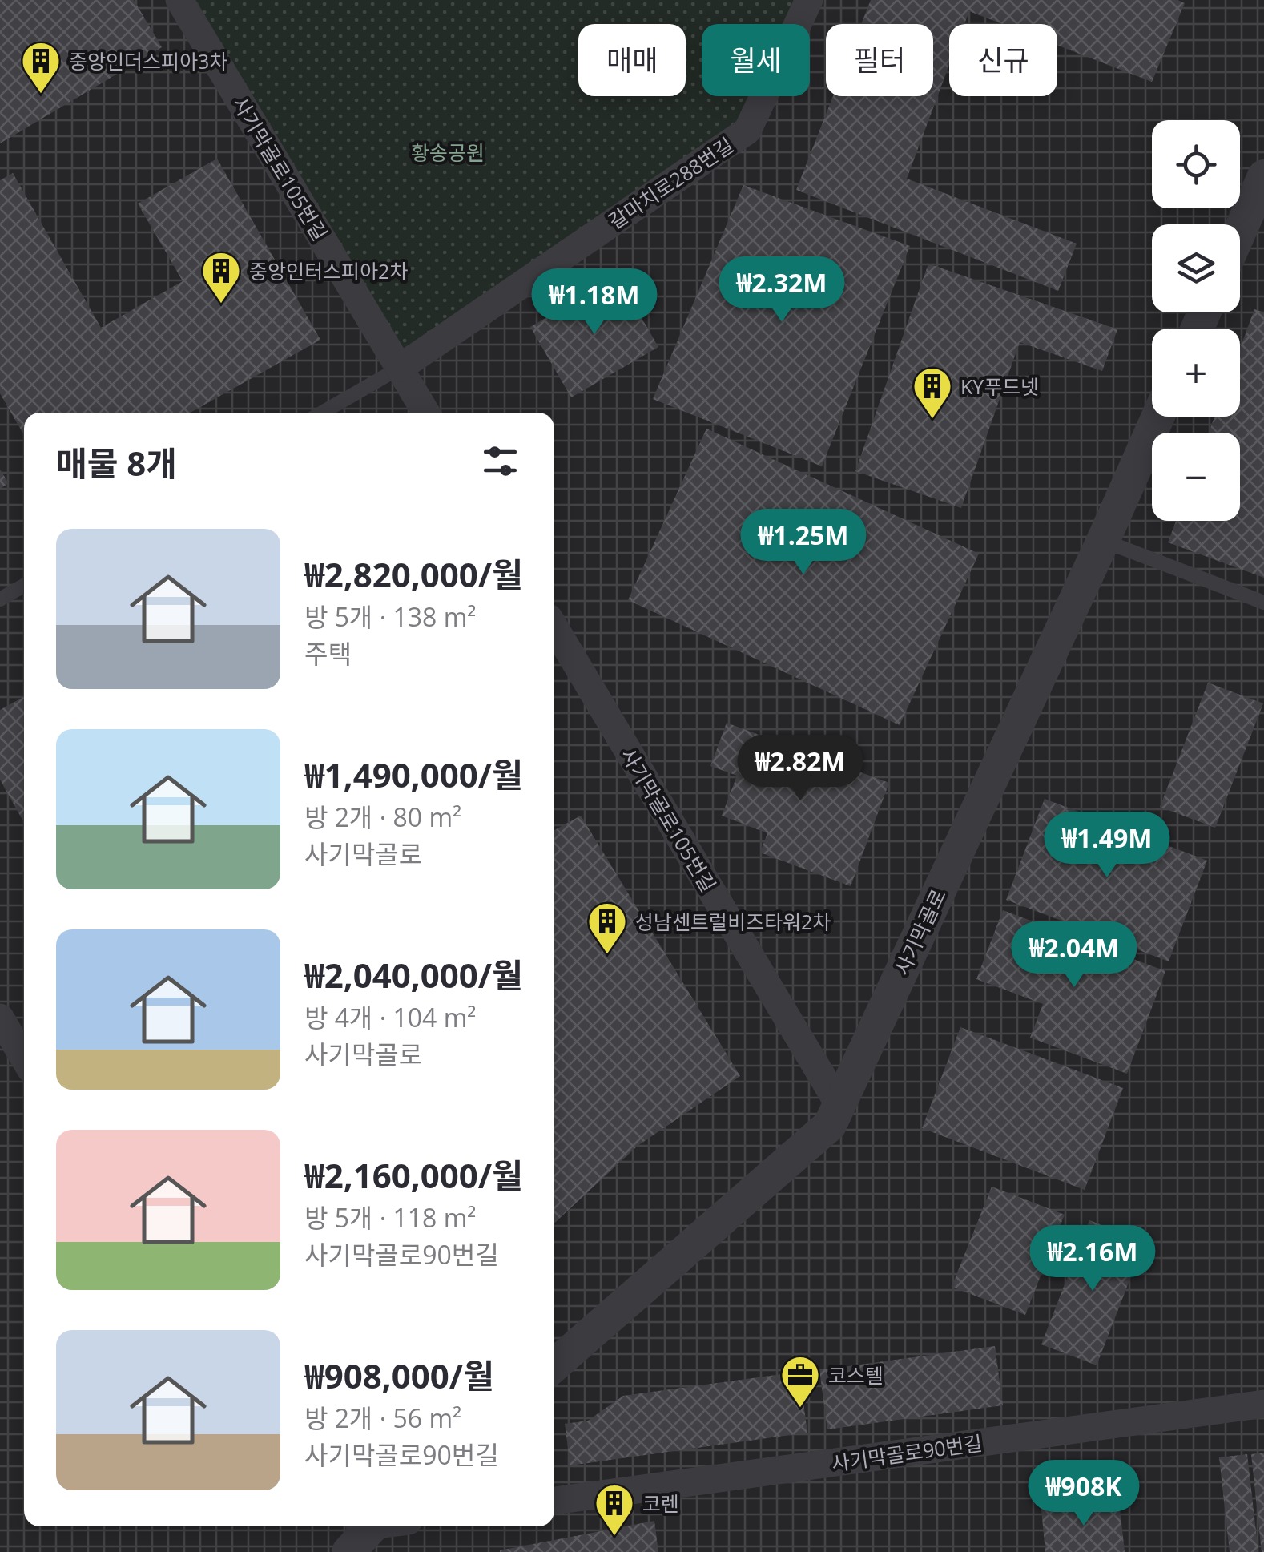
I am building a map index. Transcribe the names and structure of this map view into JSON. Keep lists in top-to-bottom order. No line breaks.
{"streets":{"street":["사기막골로105번길","갈마치로288번길","사기막골로","사기막골로90번길"]},"crossings":[["사기막골로105번길","갈마치로288번길"],["사기막골로105번길","사기막골로"]],"parks":["황송공원"],"places":{"building":["중앙인더스피아3차","중앙인터스피아2차","KY푸드넷","성남센트럴비즈타워2차","코렌"],"office":["코스텔"]},"page":{"chip":["매매","월세","필터","신규"],"map_buttons":["+","−"],"price":["₩2.32M","₩1.18M","₩1.25M","₩2.82M","₩1.49M","₩2.04M","₩2.16M","₩908K"],"heading":"매물 8개","list":[{"name":"₩2,820,000/월","note":"방 5개 · 138 m² · 주택"},{"name":"₩1,490,000/월","note":"방 2개 · 80 m² · 사기막골로"},{"name":"₩2,040,000/월","note":"방 4개 · 104 m² · 사기막골로"},{"name":"₩2,160,000/월","note":"방 5개 · 118 m² · 사기막골로90번길"},{"name":"₩908,000/월","note":"방 2개 · 56 m² · 사기막골로90번길"}]}}
